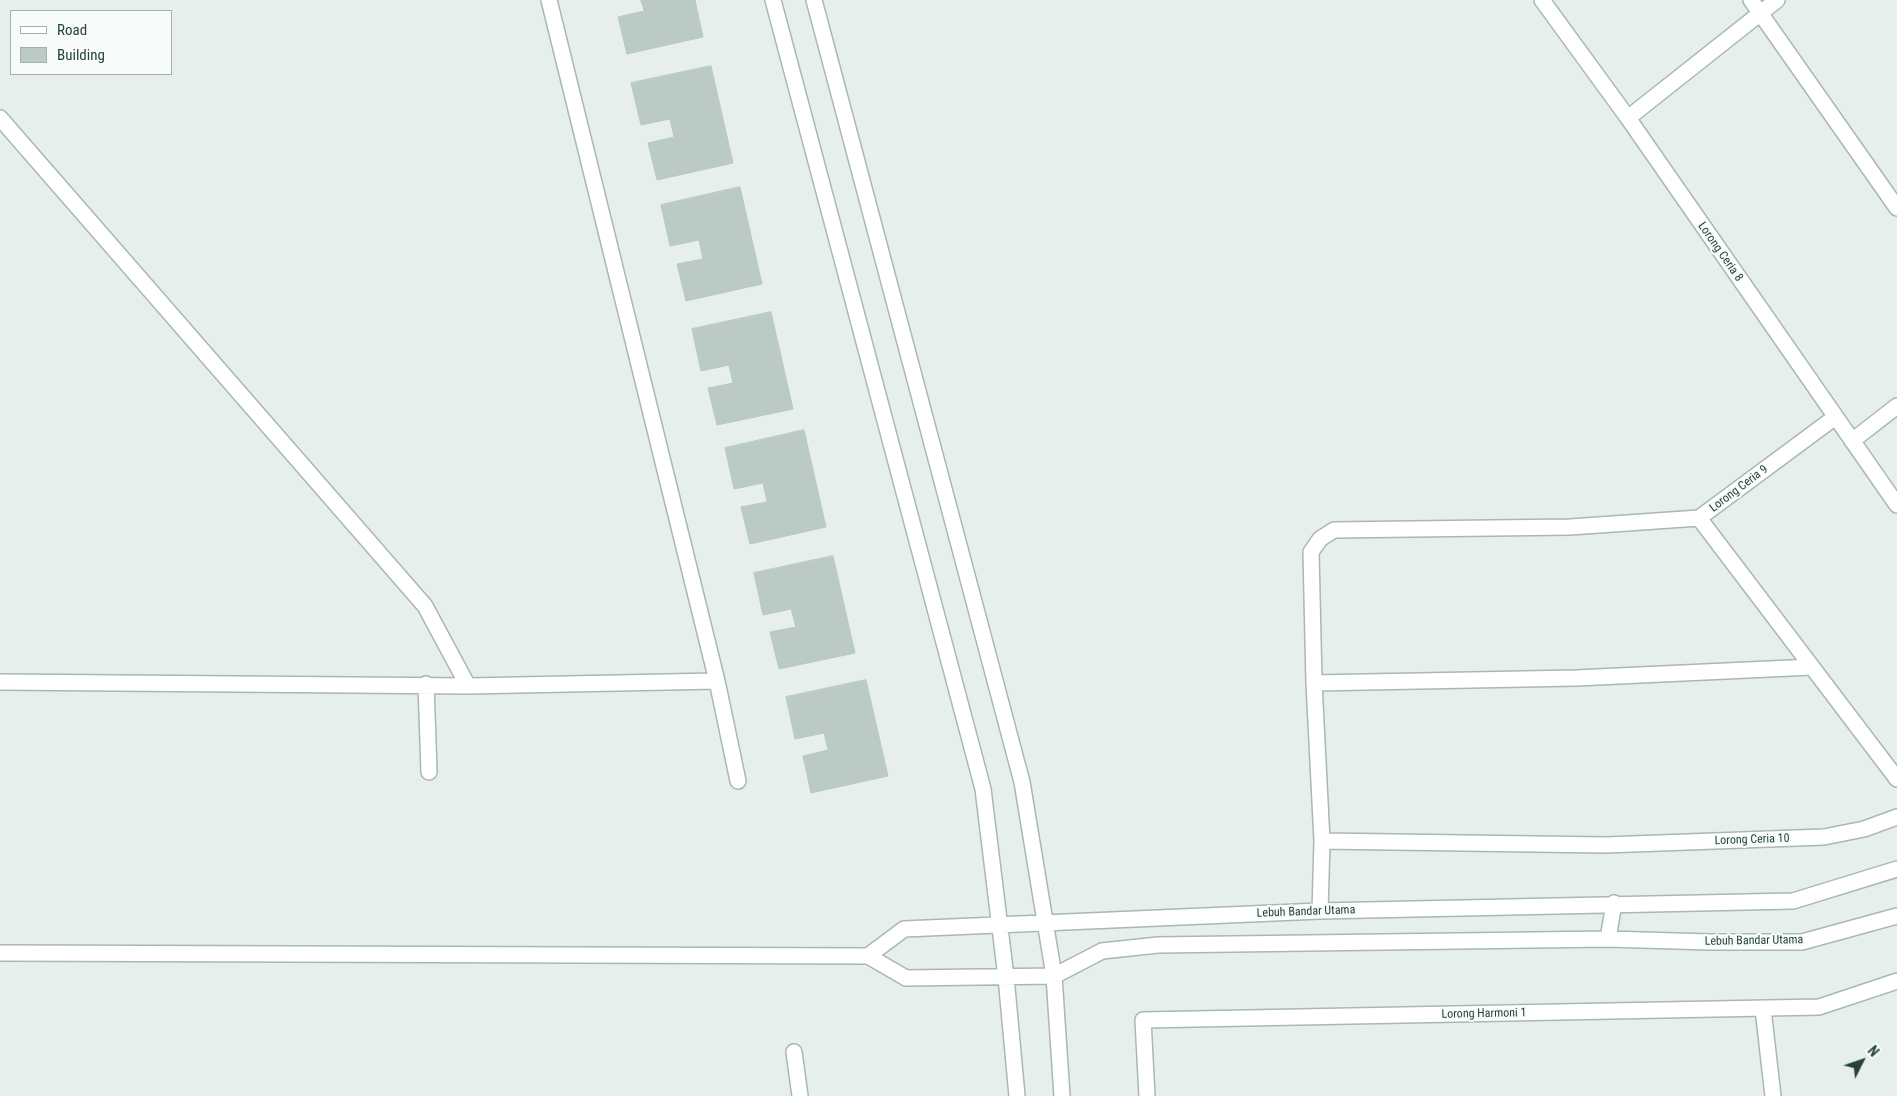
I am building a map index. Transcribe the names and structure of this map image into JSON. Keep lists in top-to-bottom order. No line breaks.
{"streets":{"street":["Lorong Ceria 8","Lorong Ceria 9","Lorong Ceria 10","Lebuh Bandar Utama","Lorong Harmoni 1"]},"crossings":[["Lorong Ceria 8","Lorong Ceria 9"],["Lorong Ceria 9","Lorong Ceria 10"],["Lorong Ceria 9","Lebuh Bandar Utama"]],"legend":["Road","Building"],"north":"top right"}
